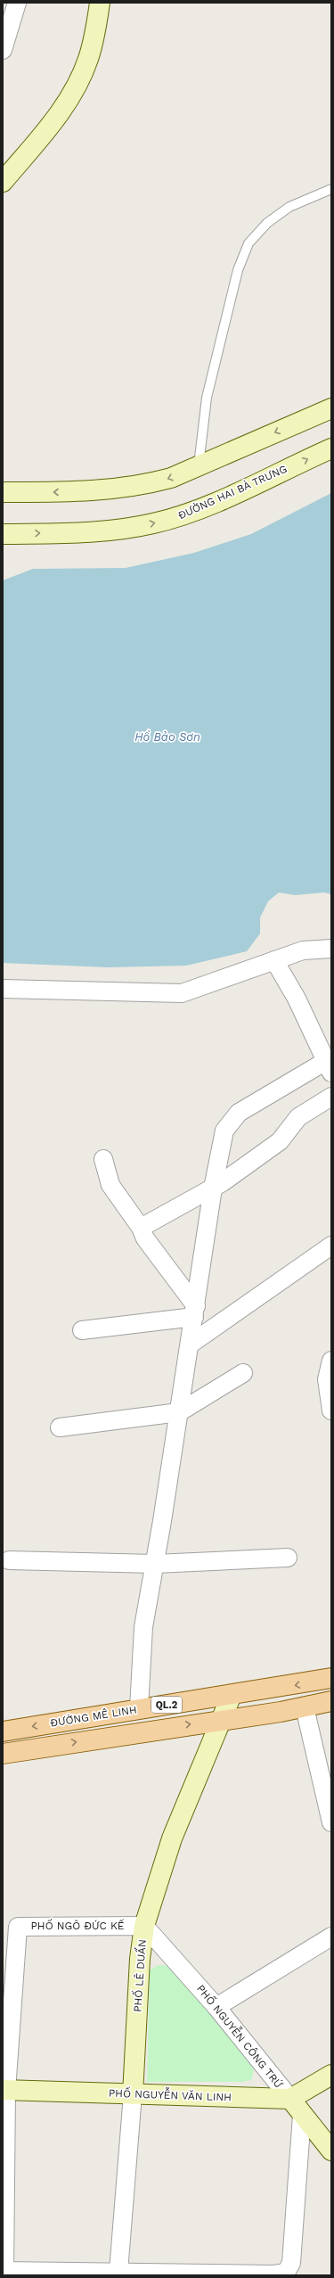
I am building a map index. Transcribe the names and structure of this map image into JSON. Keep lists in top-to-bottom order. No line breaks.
{"streets":{"main road":["QL.2","ĐƯỜNG MÊ LINH"],"street":["ĐƯỜNG HAI BÀ TRƯNG","PHỐ NGÔ ĐỨC KẾ","PHỐ LÊ DUẨN","PHỐ NGUYỄN CÔNG TRỨ","PHỐ NGUYỄN VĂN LINH"]},"crossings":[["QL.2","PHỐ LÊ DUẨN"],["ĐƯỜNG MÊ LINH","PHỐ LÊ DUẨN"],["PHỐ NGÔ ĐỨC KẾ","PHỐ LÊ DUẨN"],["PHỐ NGÔ ĐỨC KẾ","PHỐ NGUYỄN CÔNG TRỨ"],["PHỐ NGÔ ĐỨC KẾ","PHỐ NGUYỄN VĂN LINH"],["PHỐ LÊ DUẨN","PHỐ NGUYỄN CÔNG TRỨ"],["PHỐ LÊ DUẨN","PHỐ NGUYỄN VĂN LINH"],["PHỐ NGUYỄN CÔNG TRỨ","PHỐ NGUYỄN VĂN LINH"]],"water":["Hồ Bảo Sơn"]}
